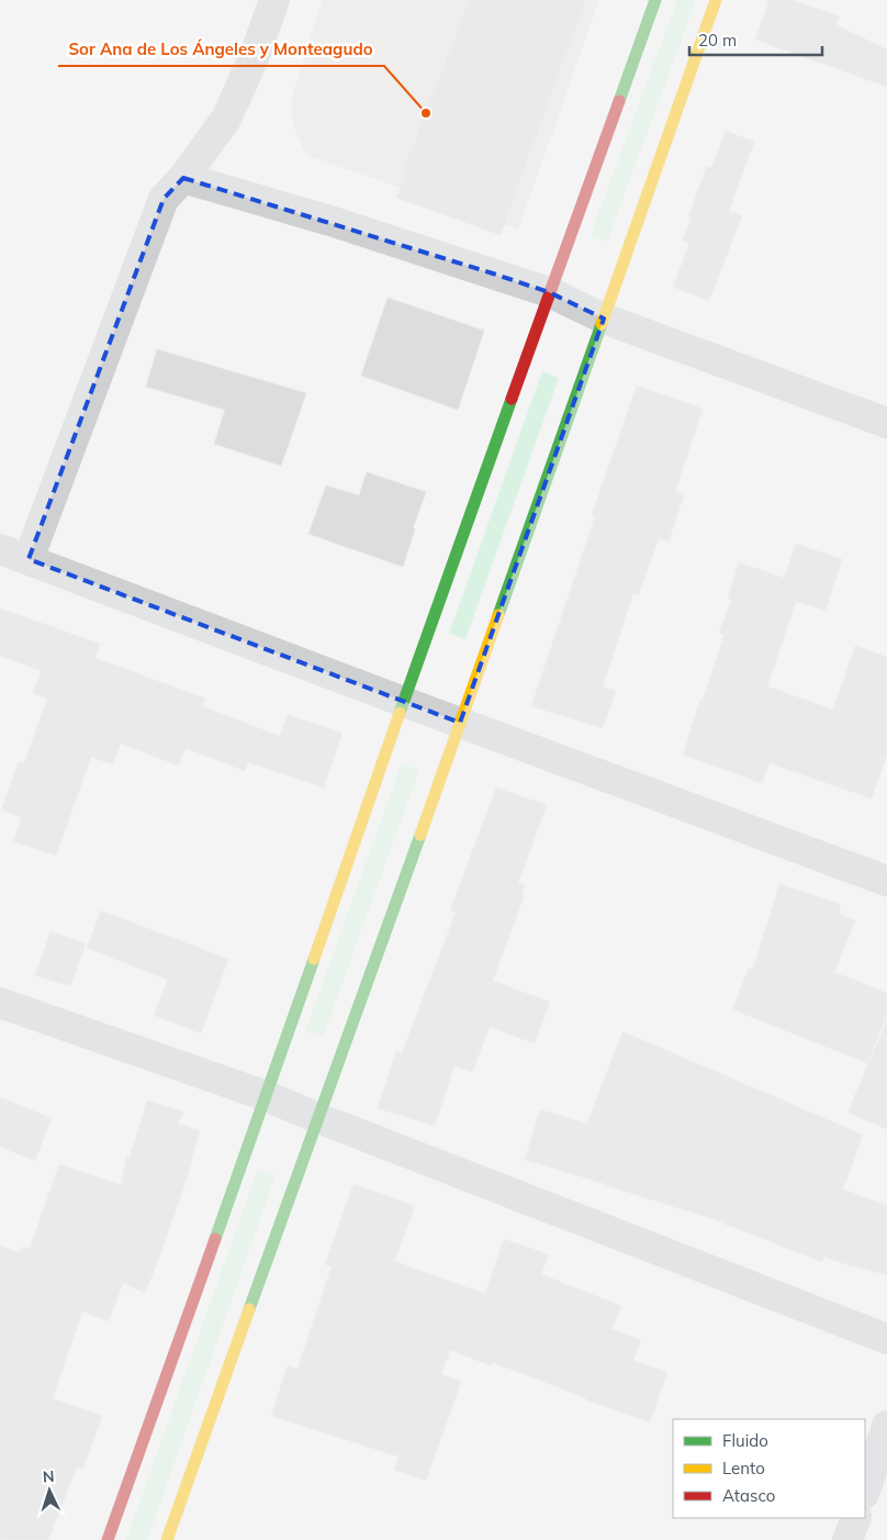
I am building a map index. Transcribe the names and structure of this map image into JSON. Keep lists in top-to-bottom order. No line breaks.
{"places":["Sor Ana de Los Ángeles y Monteagudo"],"legend":["Fluido","Lento","Atasco"],"scale_bar":"20 m","north":"top"}
